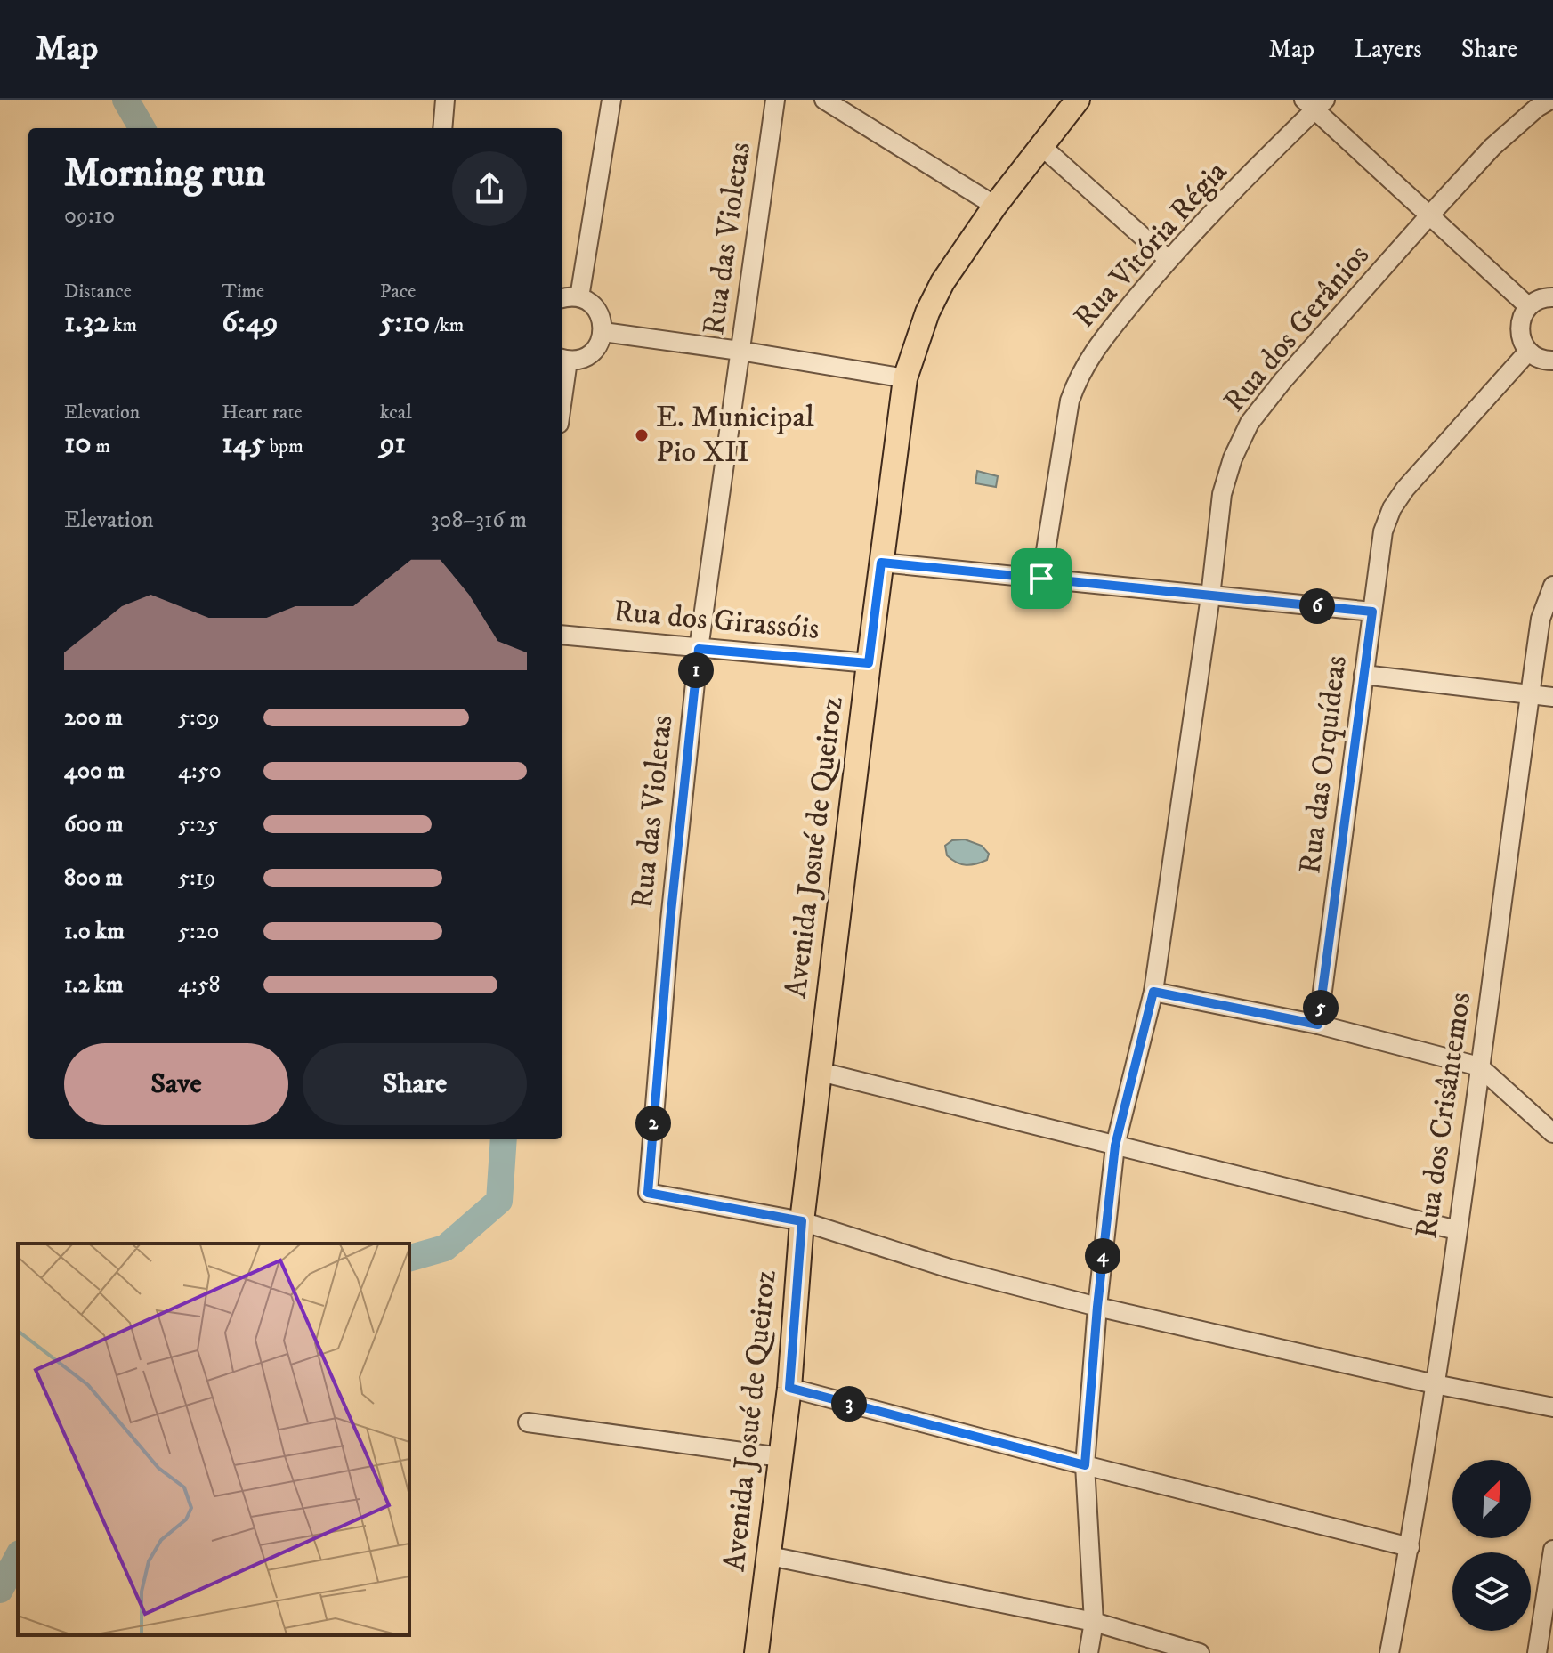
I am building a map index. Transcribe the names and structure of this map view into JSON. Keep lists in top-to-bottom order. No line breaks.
{"streets":{"main road":["Avenida Josué de Queiroz"],"street":["Rua das Violetas","Rua Vitória Régia","Rua dos Gerânios","Rua dos Girassóis","Rua das Orquídeas","Rua dos Crisântemos"]},"crossings":[["Rua das Violetas","Rua dos Girassóis"],["Rua das Violetas","Avenida Josué de Queiroz"],["Rua dos Girassóis","Avenida Josué de Queiroz"]],"places":["E. Municipal Pio XII"],"north":"top right","page":{"header":"Map","nav":["Map","Layers","Share"],"heading":["Morning run","09:10"],"stats":[["Distance","1.32 km"],["Time","6:49"],["Pace","5:10 /km"],["Elevation","10 m"],["Heart rate","145 bpm"],["kcal","91"]],"chart":["Elevation","308–316 m"],"pins":["6","1","5","2","4","3"],"list":[{"name":"200 m","note":"5:09"},{"name":"400 m","note":"4:50"},{"name":"600 m","note":"5:25"},{"name":"800 m","note":"5:19"},{"name":"1.0 km","note":"5:20"},{"name":"1.2 km","note":"4:58"}],"buttons":["Save","Share"]}}
